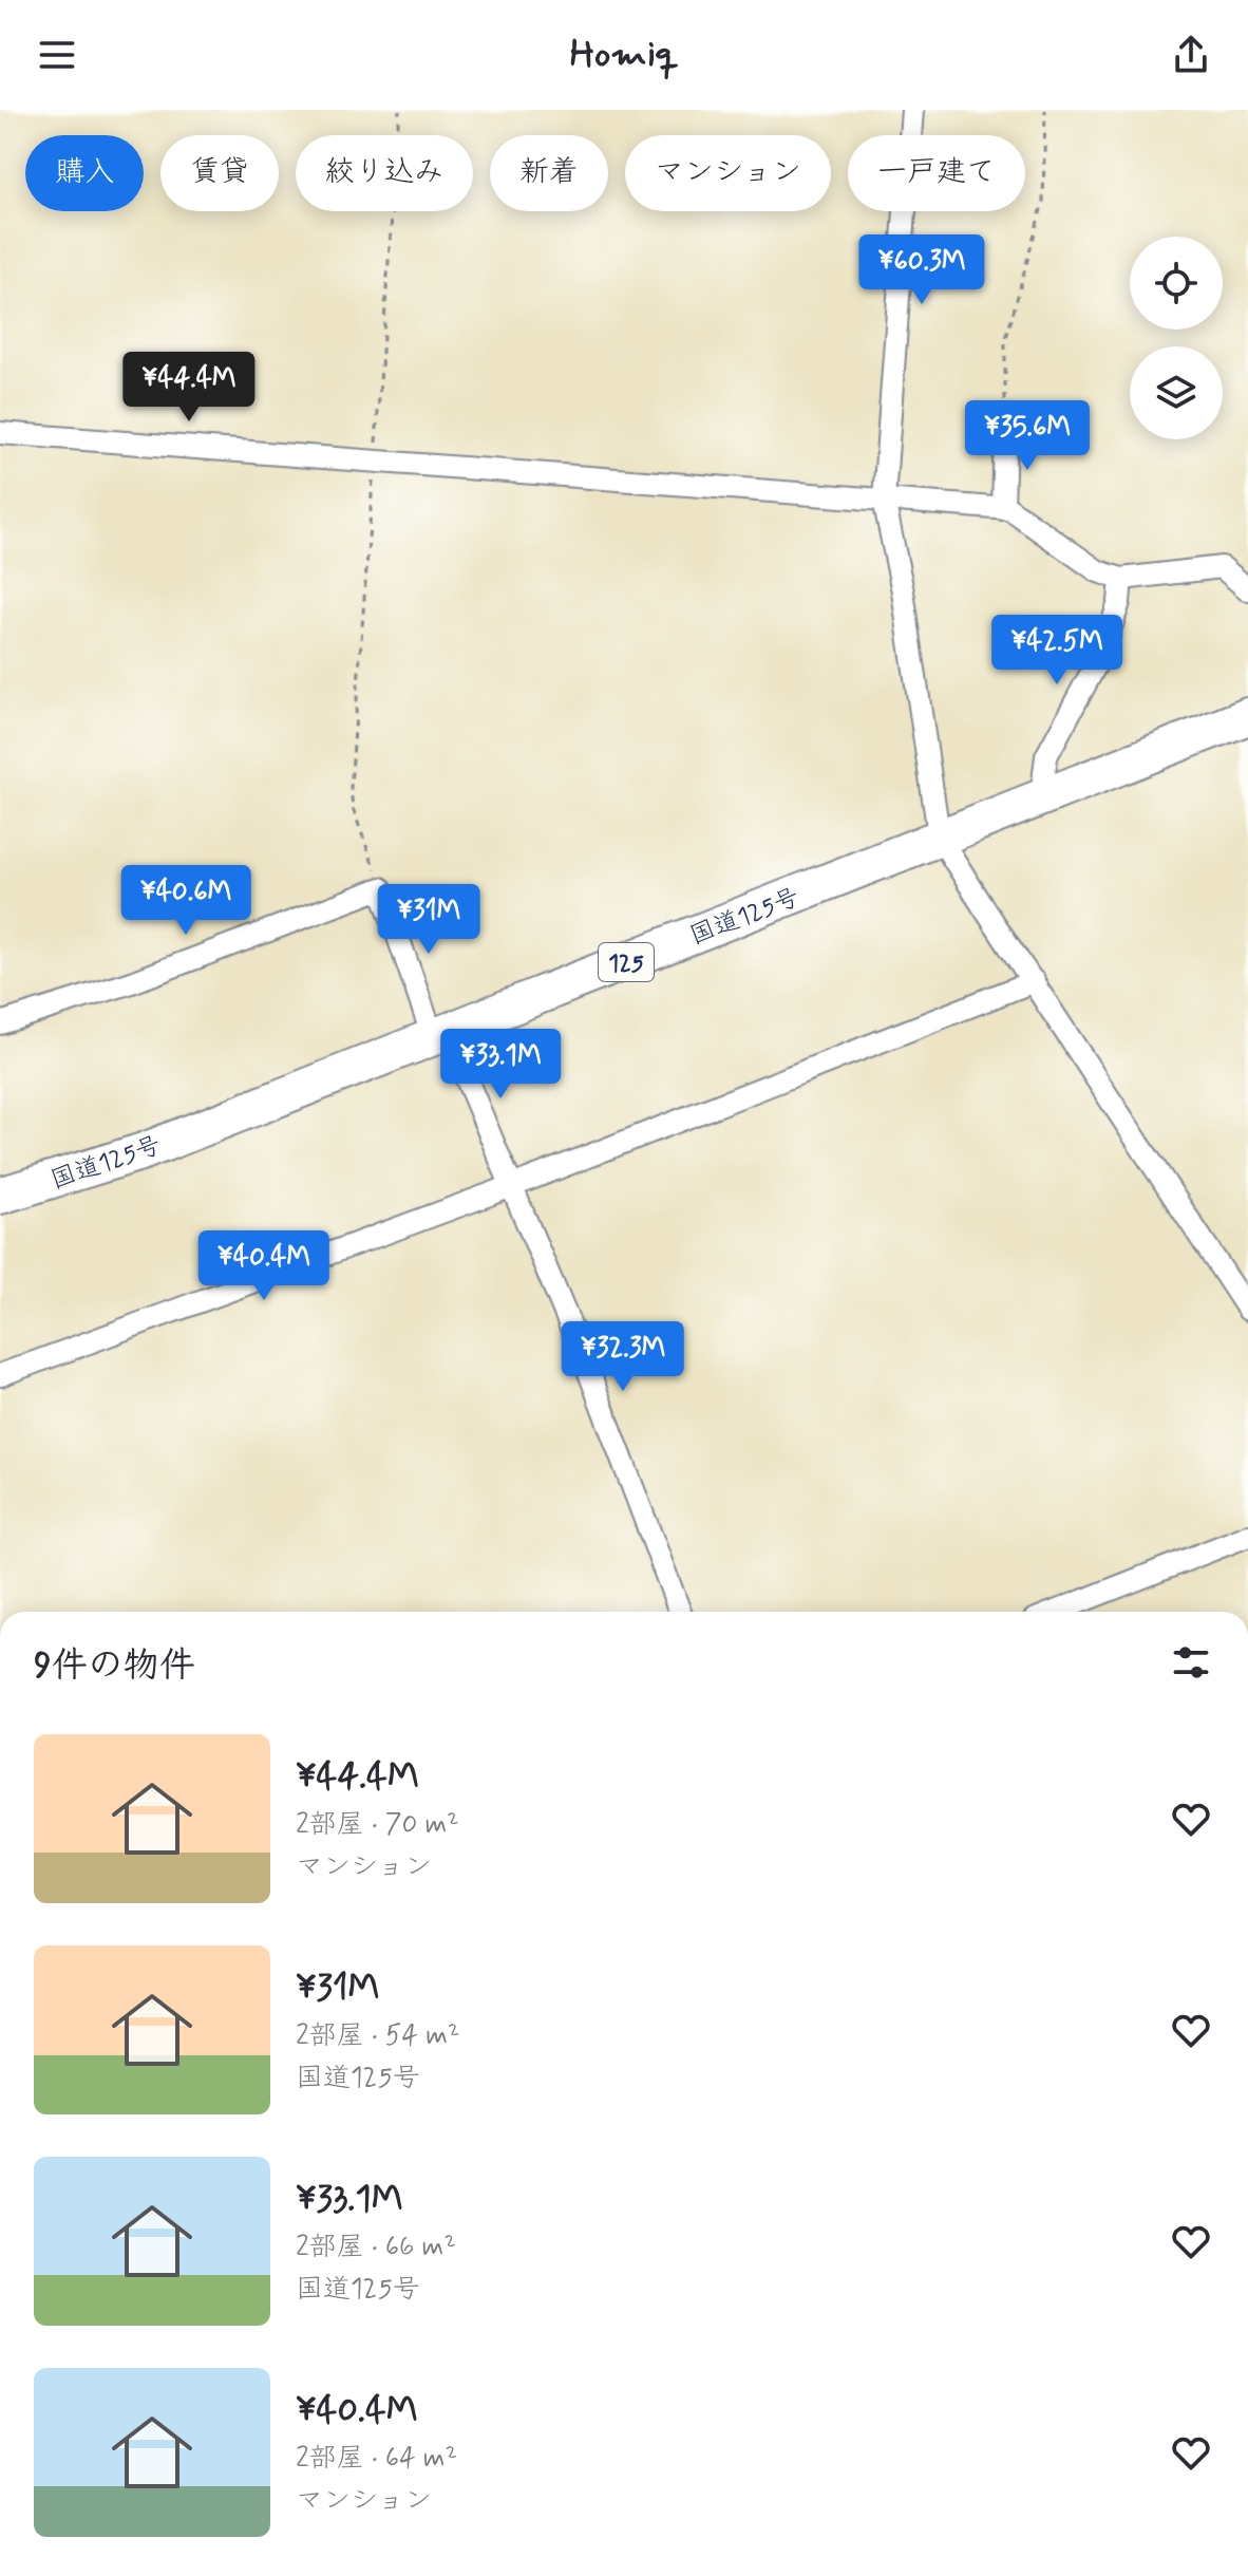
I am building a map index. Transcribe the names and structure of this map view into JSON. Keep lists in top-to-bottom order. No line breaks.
{"streets":{"highway":["国道125号","125"]},"page":{"header":"Homiq","chip":["購入","賃貸","絞り込み","新着","マンション","一戸建て"],"price":["¥60.3M","¥44.4M","¥35.6M","¥42.5M","¥40.6M","¥31M","¥33.1M","¥40.4M","¥32.3M"],"heading":"9件の物件","list":[{"name":"¥44.4M","note":"2部屋 · 70 m² · マンション"},{"name":"¥31M","note":"2部屋 · 54 m² · 国道125号"},{"name":"¥33.1M","note":"2部屋 · 66 m² · 国道125号"},{"name":"¥40.4M","note":"2部屋 · 64 m² · マンション"}]}}
